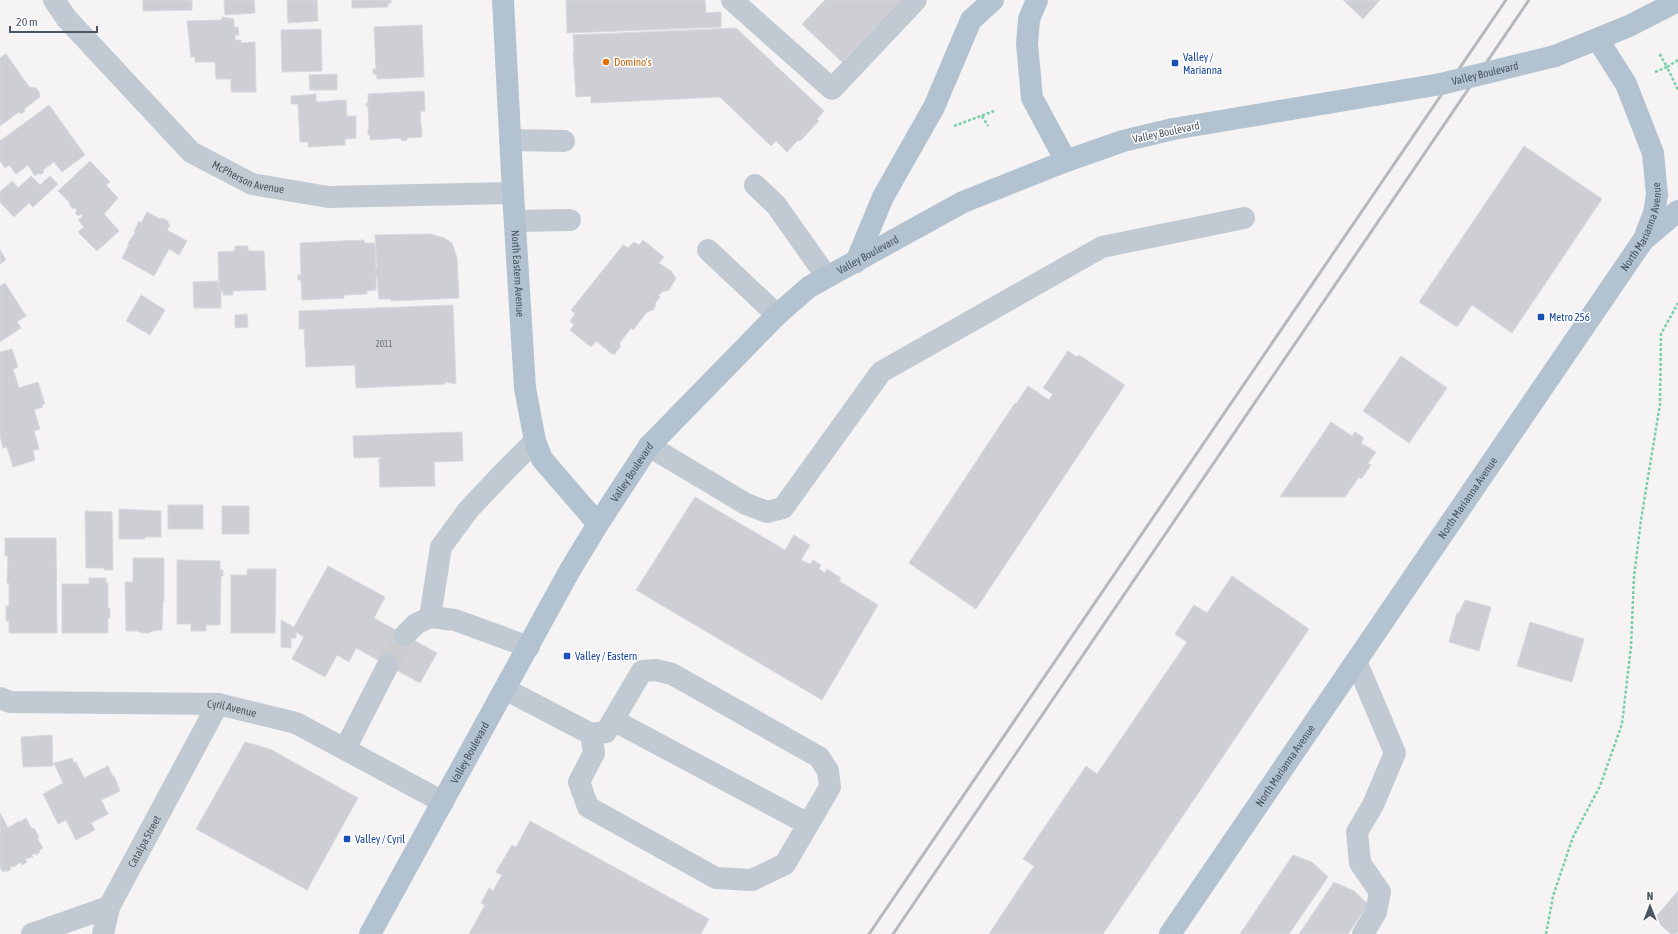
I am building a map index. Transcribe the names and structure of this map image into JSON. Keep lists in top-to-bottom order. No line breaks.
{"streets":{"main road":["Valley Boulevard","North Marianna Avenue","North Eastern Avenue"],"street":["McPherson Avenue","Cyril Avenue","Catalpa Street"]},"crossings":[["Valley Boulevard","North Marianna Avenue"],["Valley Boulevard","North Eastern Avenue"],["Valley Boulevard","Cyril Avenue"],["McPherson Avenue","North Eastern Avenue"],["Cyril Avenue","Catalpa Street"]],"places":{"other":["Domino's"],"transit":["Valley / Marianna","Metro 256","Valley / Eastern","Valley / Cyril"]},"house_numbers":["2011"],"scale_bar":"20 m","north":"top"}
